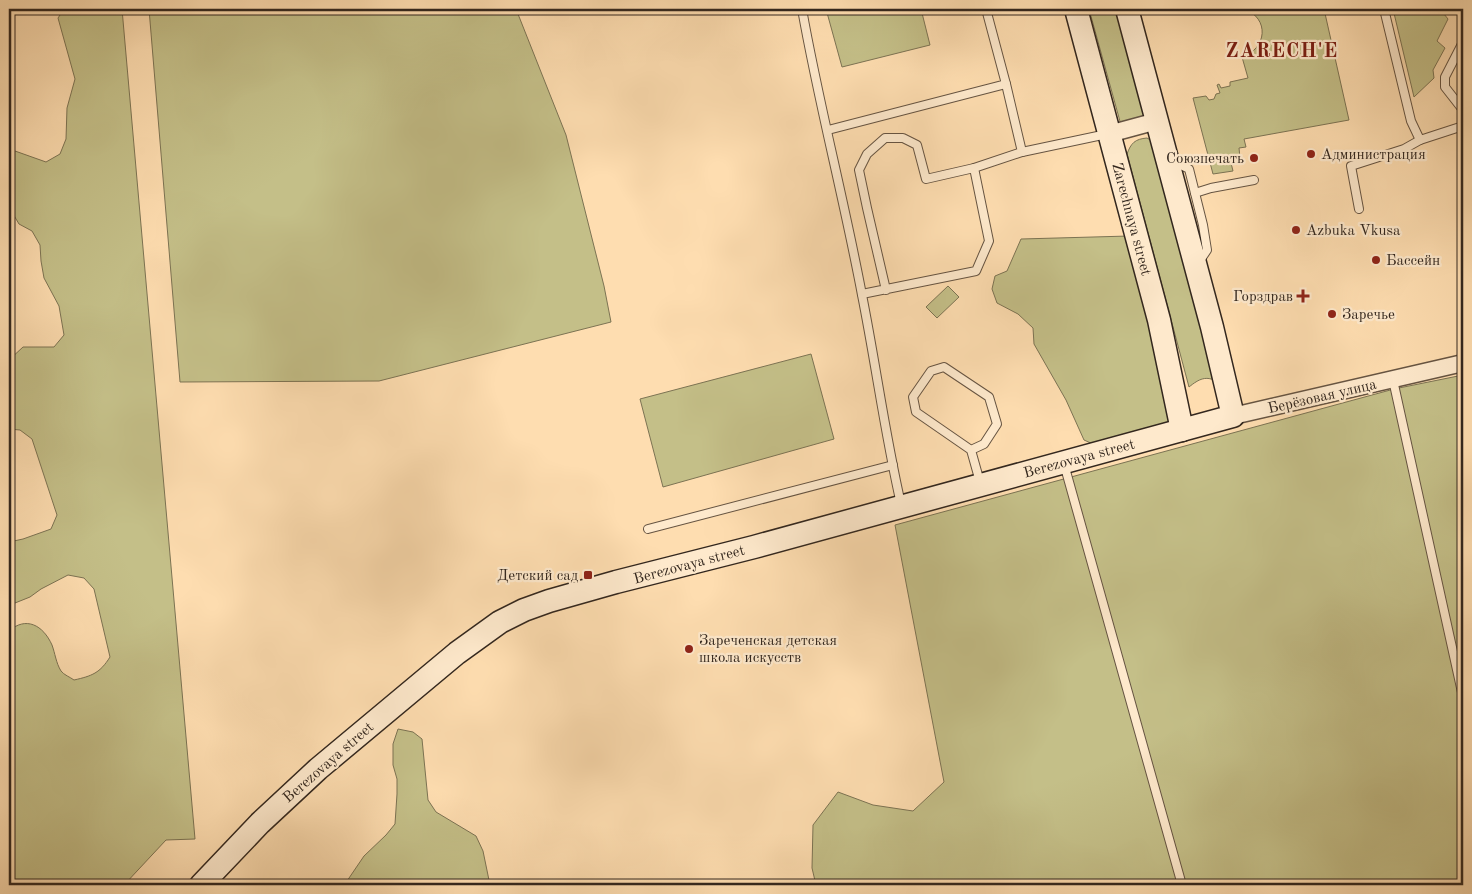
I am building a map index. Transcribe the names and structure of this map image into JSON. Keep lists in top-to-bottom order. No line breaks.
{"streets":{"street":["Zarechnaya street","Берёзовая улица","Berezovaya street"]},"crossings":[["Zarechnaya street","Берёзовая улица"],["Zarechnaya street","Berezovaya street"],["Берёзовая улица","Berezovaya street"]],"districts":["ZARECH'E"],"places":{"other":["Администрация","Союзпечать","Azbuka Vkusa","Бассейн","Заречье","Зареченская детская школа искусств"],"health":["Горздрав"],"transit":["Детский сад"]}}
